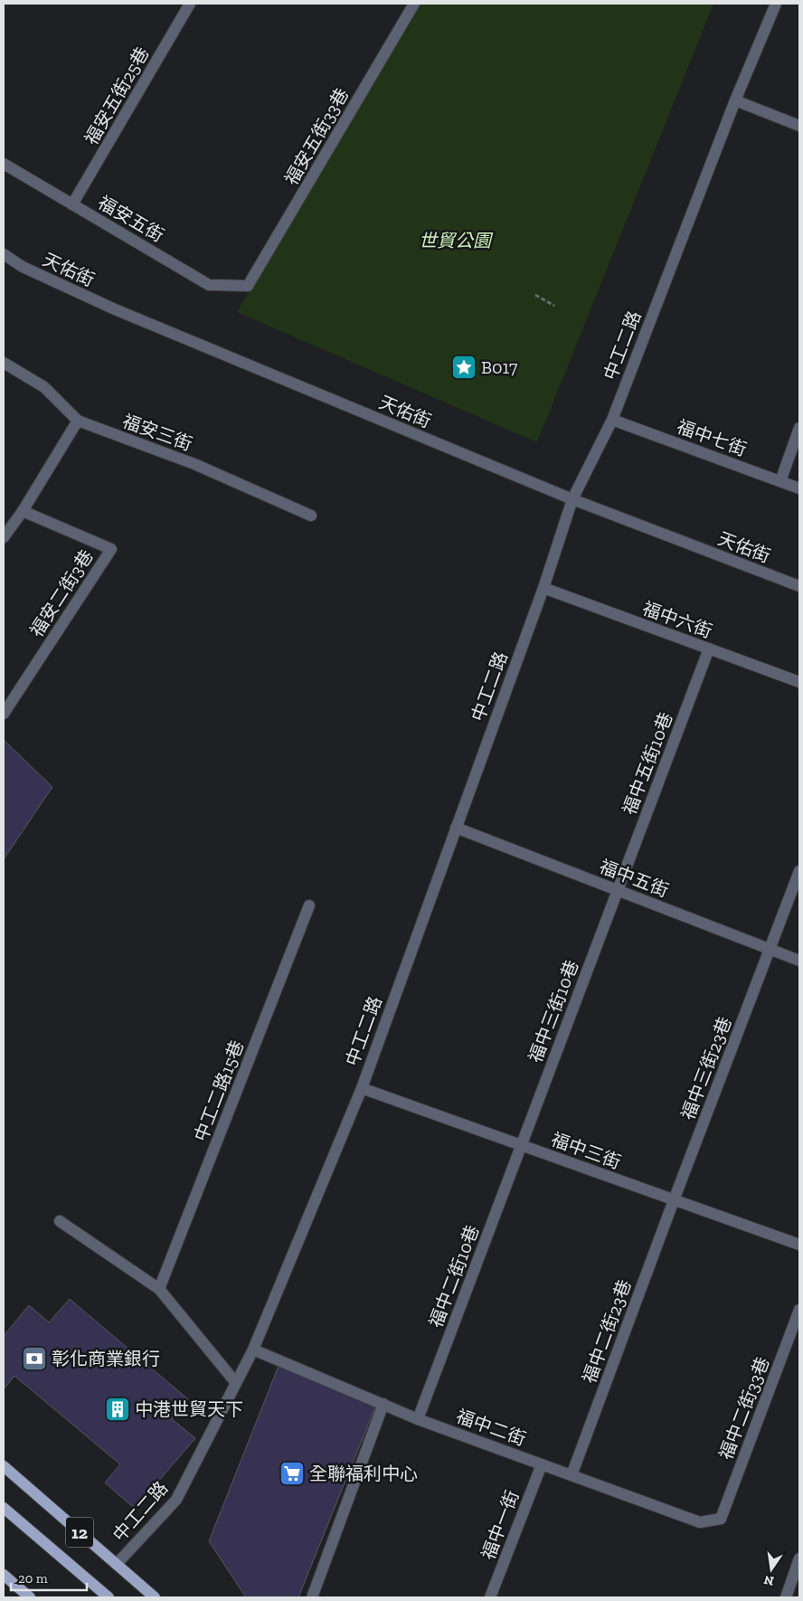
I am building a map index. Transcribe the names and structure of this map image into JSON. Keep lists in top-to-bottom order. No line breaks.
{"streets":{"main road":["12"],"street":["福安五街25巷","福安五街33巷","福安五街","天佑街","中工二路","福安三街","福中七街","福安二街3巷","福中六街","福中五街10巷","福中五街","福中三街10巷","福中三街23巷","中工二路15巷","福中三街","福中二街10巷","福中二街23巷","福中二街33巷","福中二街","福中一街"]},"crossings":[["福安五街25巷","福安五街"],["福安五街33巷","福安五街"],["天佑街","中工二路"],["中工二路","福中七街"],["中工二路","福中六街"],["中工二路","福中五街"],["中工二路","福中三街"],["中工二路","福中二街"],["中工二路","12"],["福中六街","福中五街10巷"],["福中五街10巷","福中五街"],["福中五街10巷","福中三街10巷"],["福中五街","福中三街10巷"],["福中五街","福中三街23巷"],["福中三街10巷","福中三街"],["福中三街10巷","福中二街10巷"],["福中三街23巷","福中三街"],["福中三街23巷","福中二街23巷"],["福中三街","福中二街10巷"],["福中三街","福中二街23巷"],["福中二街10巷","福中二街"],["福中二街23巷","福中二街"],["福中二街33巷","福中二街"],["福中二街","福中一街"]],"parks":["世貿公園"],"places":{"place":["B017"],"bank":["彰化商業銀行"],"building":["中港世貿天下"],"supermarket":["全聯福利中心"]},"scale_bar":"20 m","north":"bottom"}
